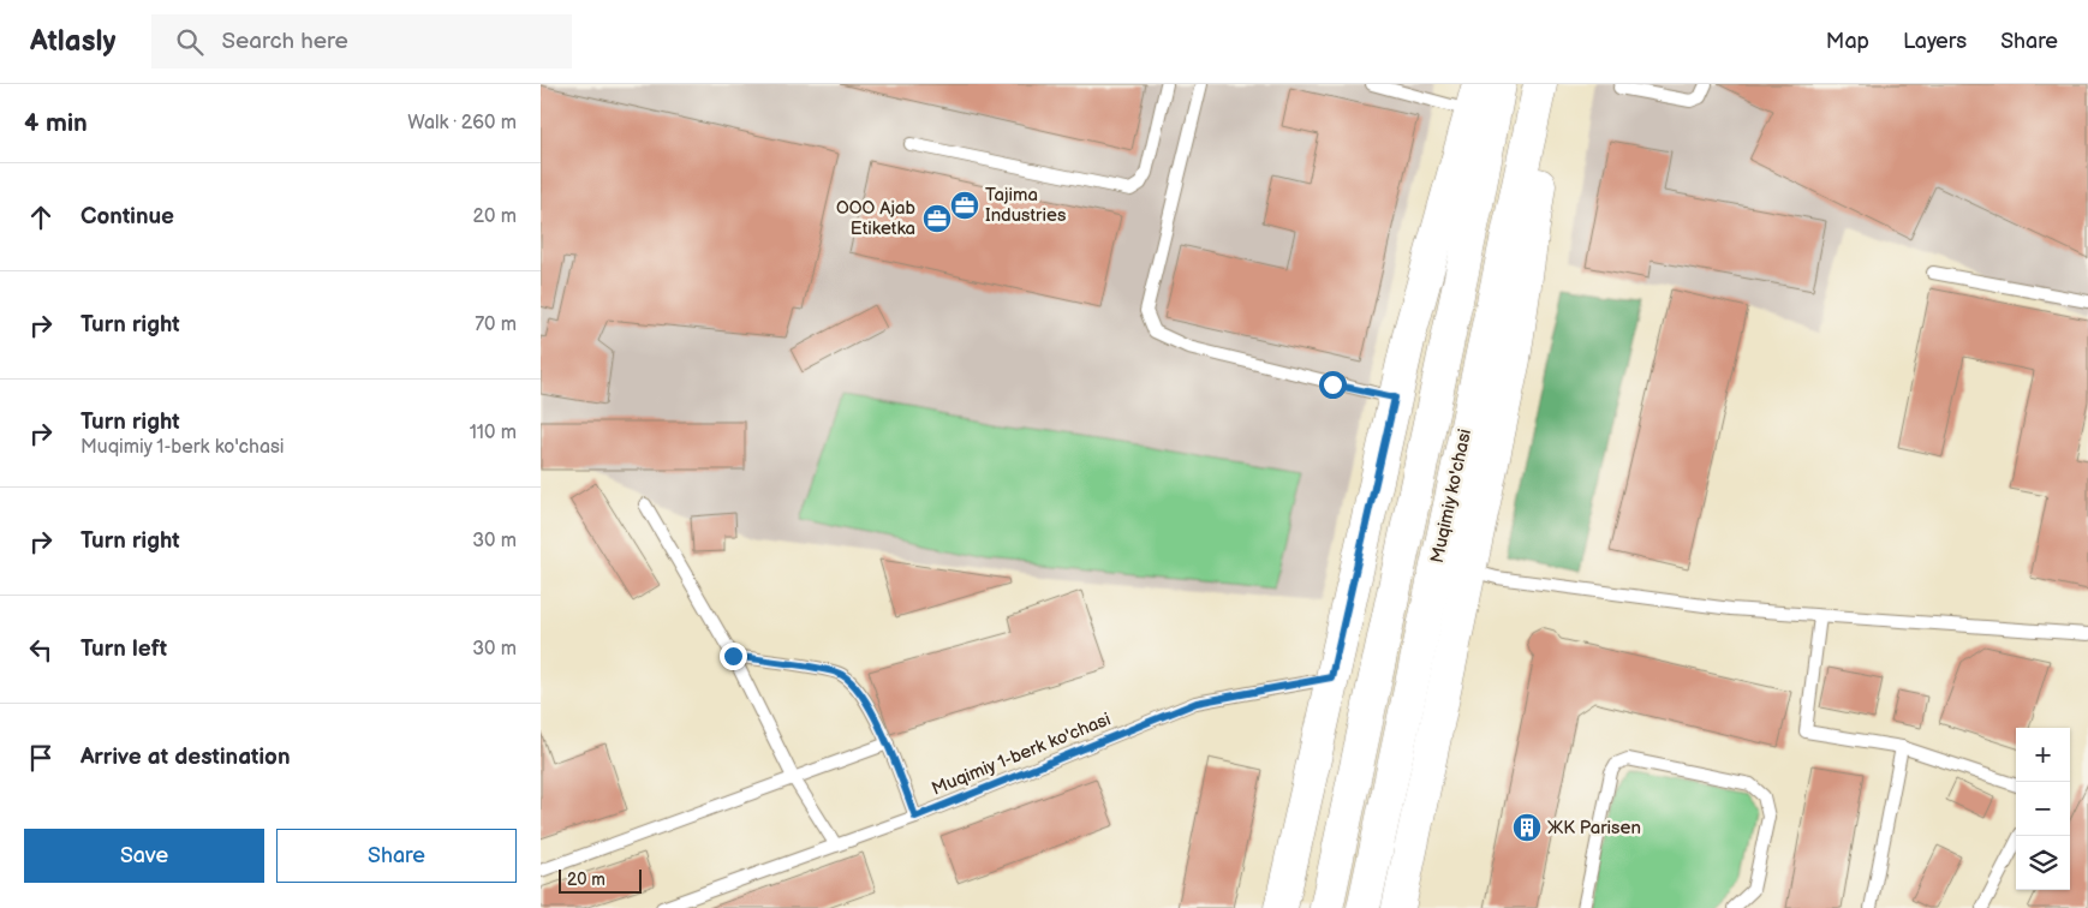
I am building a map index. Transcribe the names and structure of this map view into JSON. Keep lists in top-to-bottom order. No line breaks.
{"streets":{"main road":["Muqimiy ko'chasi"],"lane":["Muqimiy 1-berk ko'chasi"]},"places":{"office":["Tajima Industries","ООО Ajab Etiketka"],"building":["ЖК Parisen"]},"scale_bar":"20 m","page":{"header":"Atlasly","search":"Search here","nav":["Map","Layers","Share"],"heading":["4 min","Walk · 260 m"],"list":[["Continue","20 m"],["Turn right","70 m"],["Turn right","Muqimiy 1-berk ko'chasi","110 m"],["Turn right","30 m"],["Turn left","30 m"],"Arrive at destination"],"map_buttons":["+","−"],"buttons":["Save","Share"],"scale":"20 m"}}
